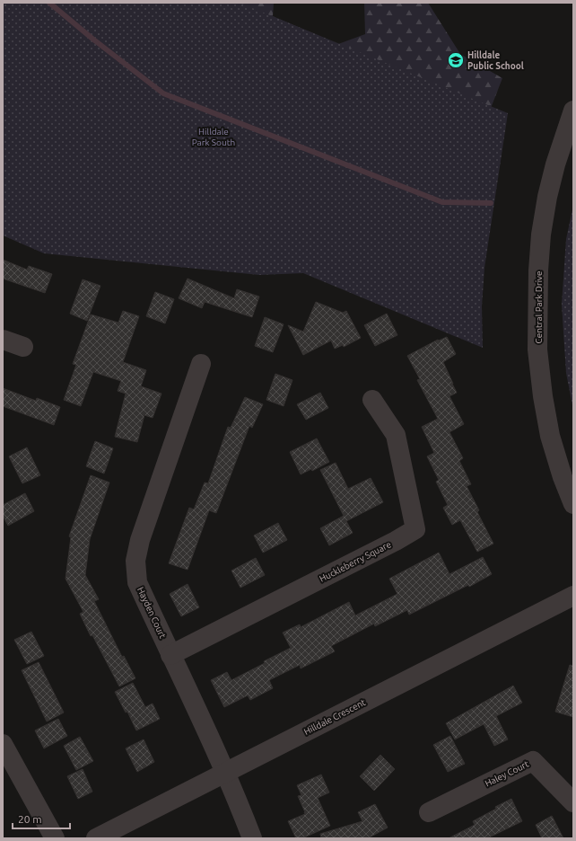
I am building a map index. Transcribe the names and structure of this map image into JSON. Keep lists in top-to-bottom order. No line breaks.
{"streets":{"street":["Central Park Drive","Huckleberry Square","Hayden Court","Hilldale Crescent","Haley Court"]},"crossings":[["Huckleberry Square","Hayden Court"],["Hayden Court","Hilldale Crescent"]],"parks":["Hilldale Park South"],"places":{"school or university":["Hilldale Public School"]},"scale_bar":"20 m"}
